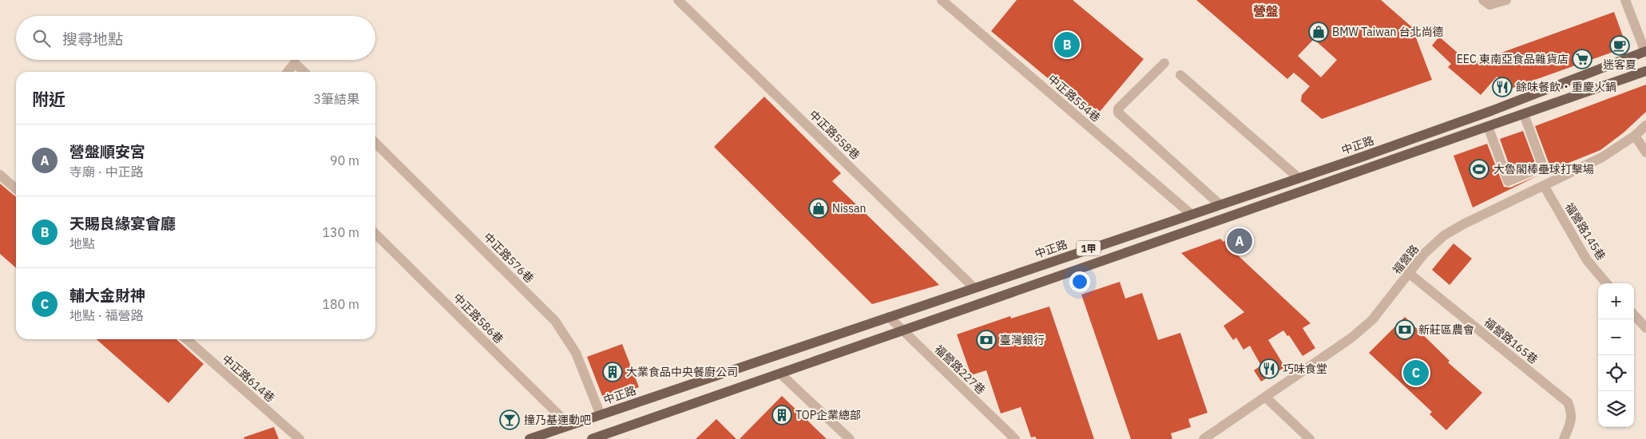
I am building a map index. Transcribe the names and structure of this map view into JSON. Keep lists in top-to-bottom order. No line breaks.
{"streets":{"main road":["中正路","1甲"],"street":["中正路554巷","中正路558巷","福營路145巷","中正路576巷","福營路","中正路586巷","福營路165巷","福營路227巷","中正路614巷"]},"crossings":[["中正路554巷","中正路"],["中正路558巷","中正路"],["中正路","中正路576巷"],["中正路","中正路586巷"],["中正路","福營路227巷"],["福營路145巷","福營路"],["1甲","福營路227巷"],["福營路","福營路165巷"]],"districts":["營盤"],"places":{"shop":["BMW Taiwan 台北尚德","Nissan"],"cafe":["迷客夏"],"supermarket":["EEC 東南亞食品雜貨店"],"restaurant":["餘味餐飲‧重慶火鍋","巧味食堂"],"sports":["大魯閣棒壘球打擊場"],"bank":["新莊區農會","臺灣銀行"],"building":["大業食品中央餐廚公司","TOP企業總部"],"bar":["撞乃基運動吧"]},"page":{"search":"搜尋地點","pins":["B","A","C"],"heading":["附近","3筆結果"],"list":[{"mark":"A","name":"營盤順安宮","note":"寺廟 · 中正路","value":"90 m"},{"mark":"B","name":"天賜良緣宴會廳","note":"地點","value":"130 m"},{"mark":"C","name":"輔大金財神","note":"地點 · 福營路","value":"180 m"}],"map_buttons":["+","−"]}}
